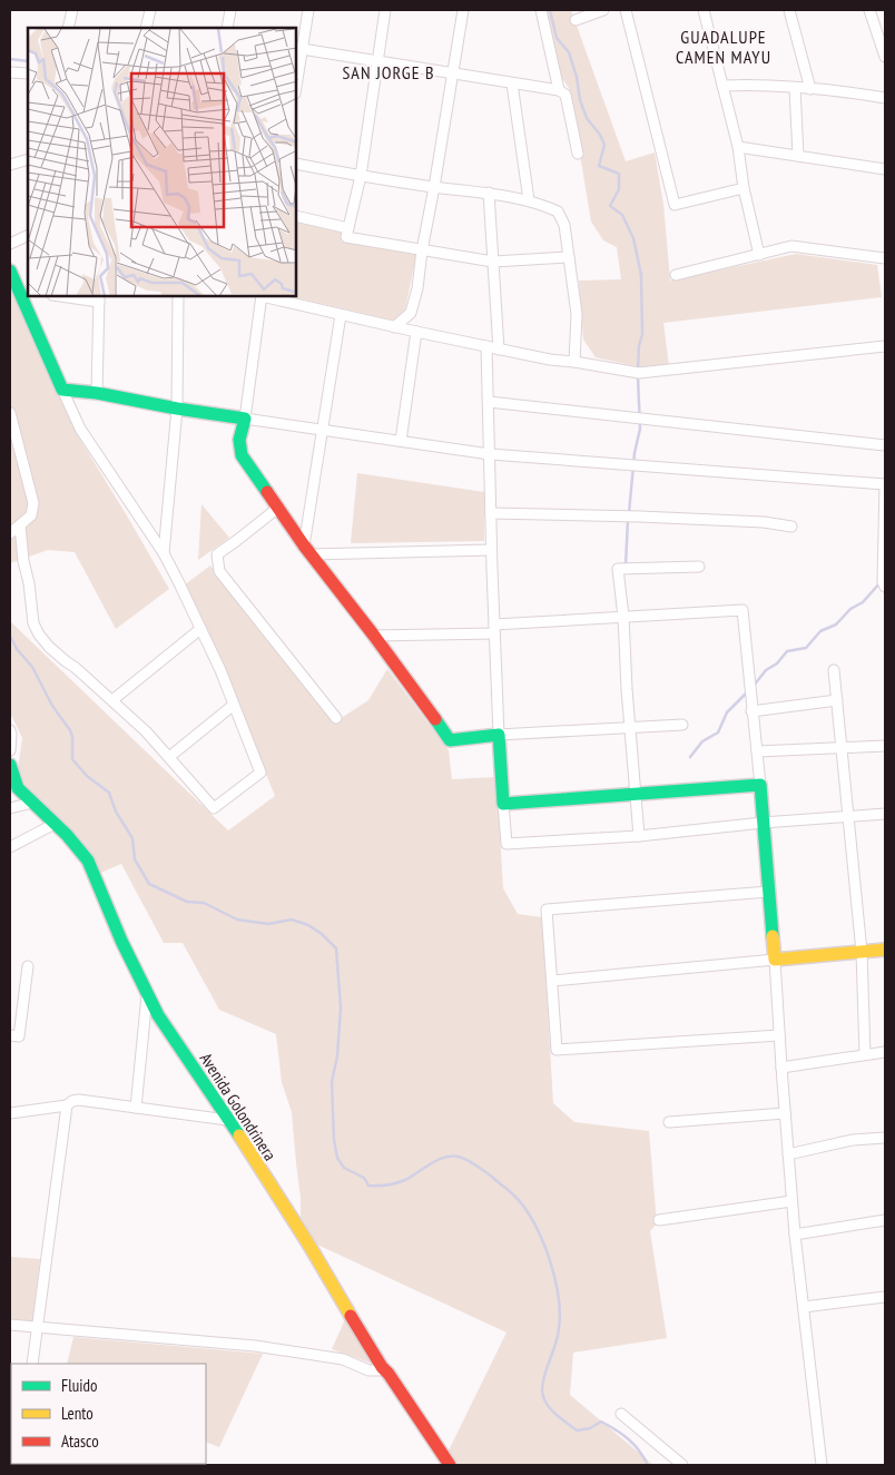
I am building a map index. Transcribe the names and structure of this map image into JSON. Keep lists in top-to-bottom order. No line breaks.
{"streets":{"street":["Avenida Golondrinera"]},"districts":["GUADALUPE CAMEN MAYU","SAN JORGE B"],"legend":["Fluido","Lento","Atasco"]}
